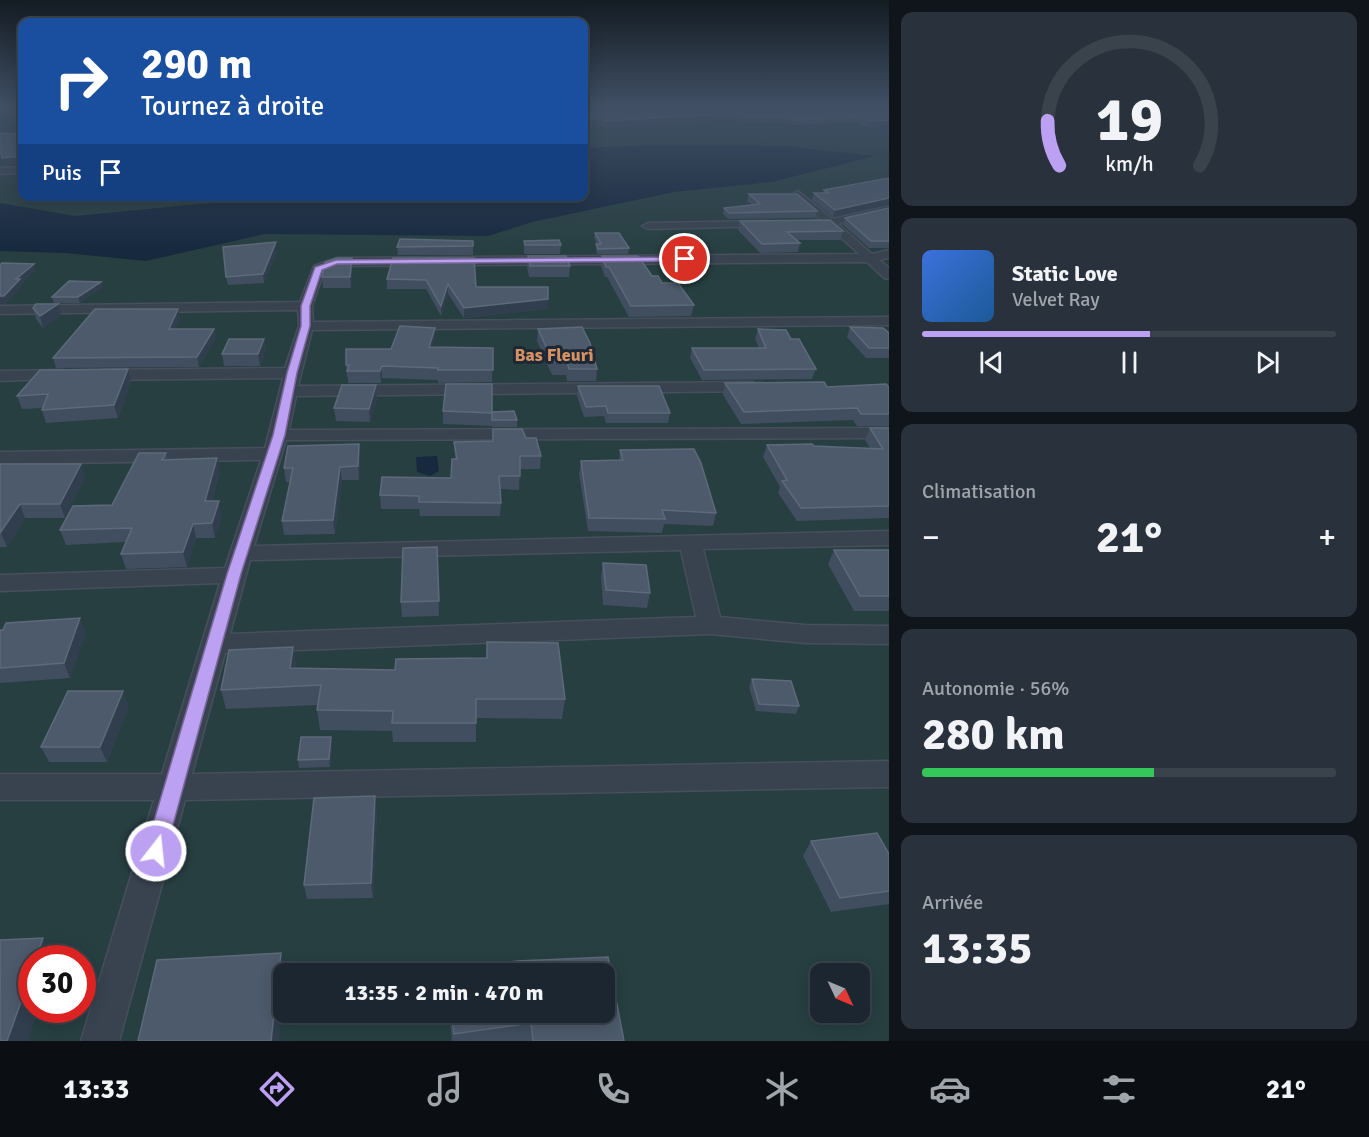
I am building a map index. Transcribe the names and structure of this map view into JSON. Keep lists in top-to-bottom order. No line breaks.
{"districts":["Bas Fleuri"],"north":"bottom right","page":{"turn":["290 m","Tournez à droite"],"then":"Puis","song":["Static Love","Velvet Ray"],"tile":["Climatisation",["Autonomie · 56%","280 km"],["Arrivée","13:35"]],"heat":["−","21°","+"],"limit":"30","trip":"13:35 · 2 min · 470 m","tabs":["13:33","21°"],"gauge":["19","km/h"]}}
